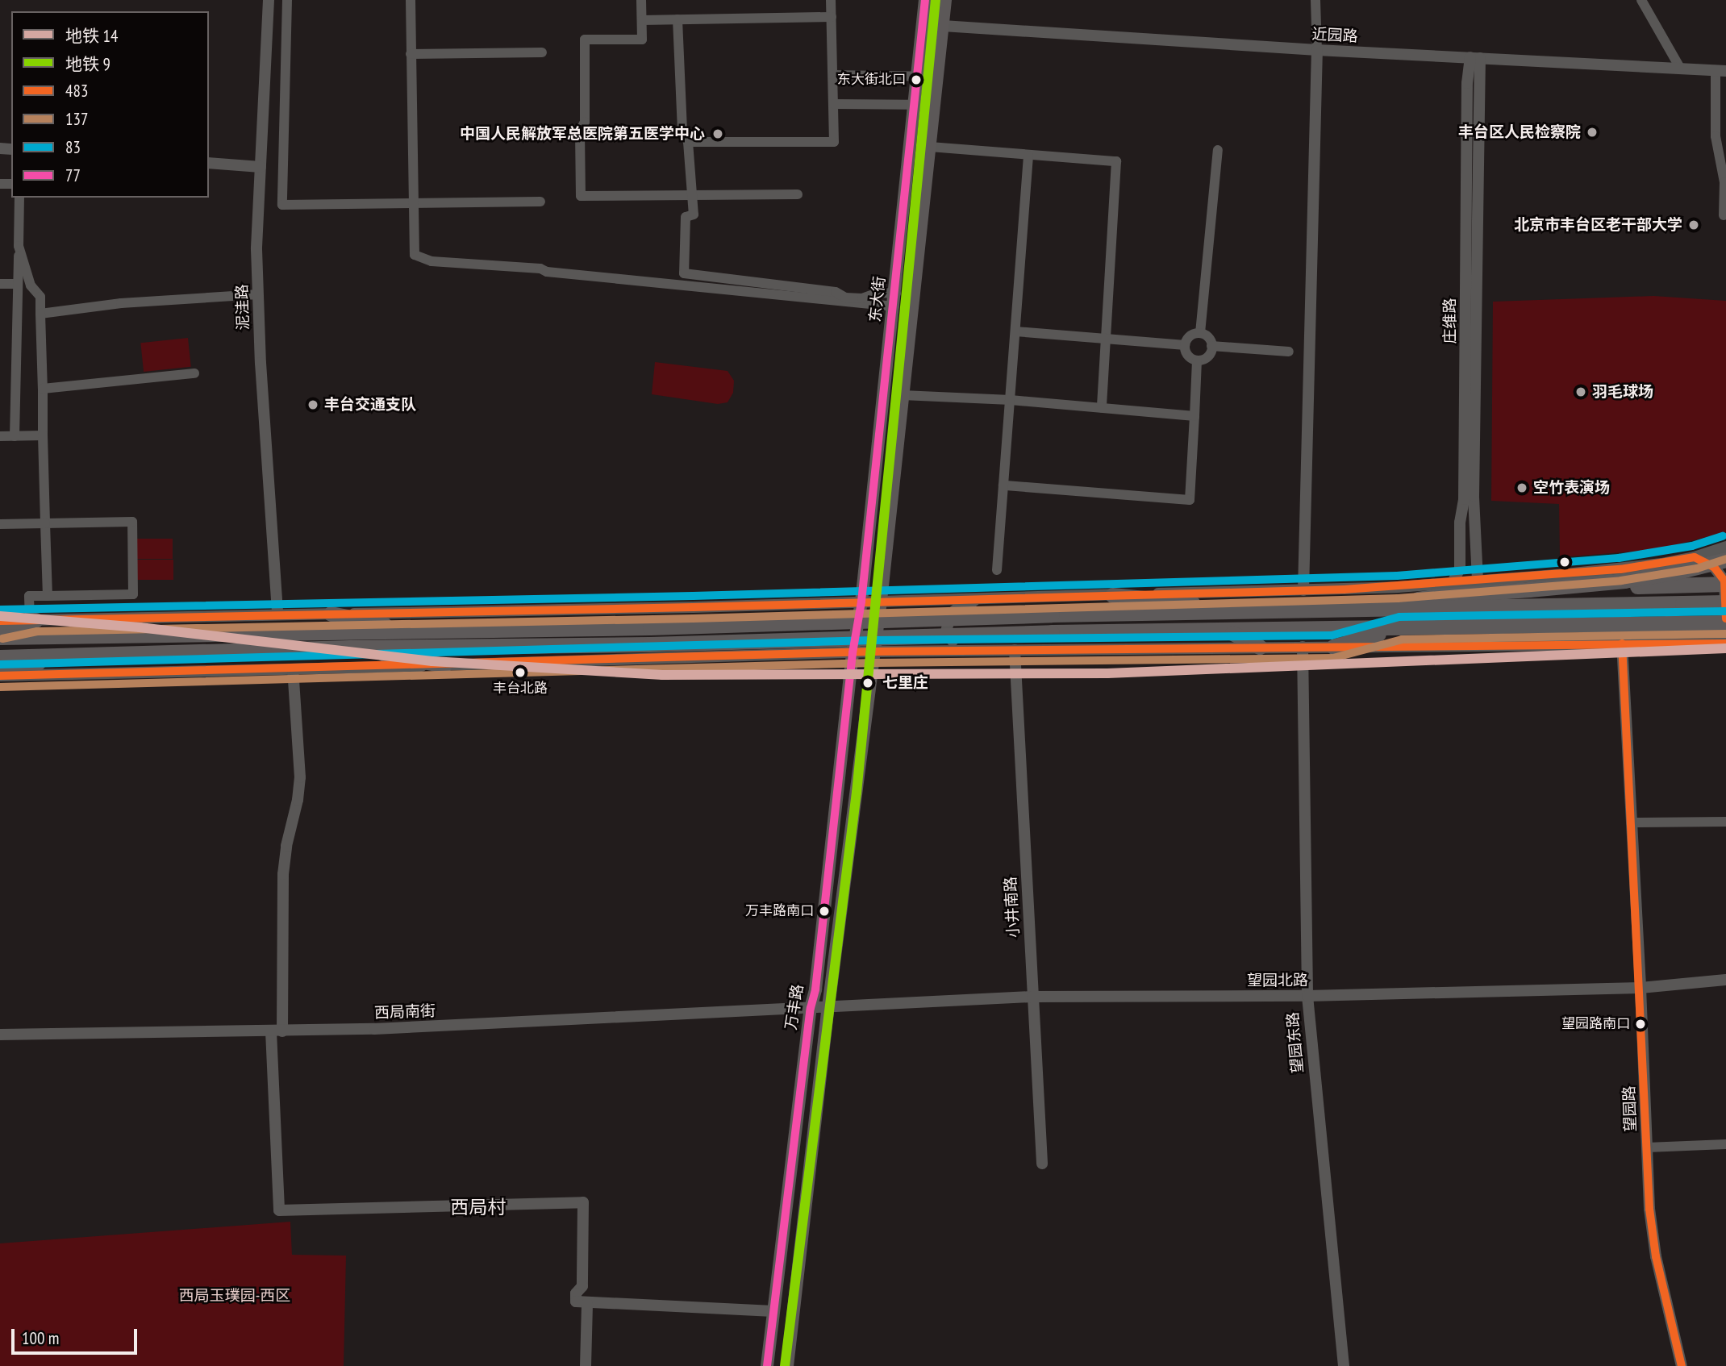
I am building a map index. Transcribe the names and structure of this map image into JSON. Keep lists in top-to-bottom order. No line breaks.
{"streets":{"main road":["东大街","万丰路"],"street":["近园路","泥洼路","庄维路","小井南路","望园北路","西局南街","望园东路","望园路"]},"crossings":[["近园路","庄维路"],["东大街","万丰路"],["小井南路","望园北路"],["望园北路","西局南街"],["望园北路","望园东路"],["望园北路","望园路"],["万丰路","西局南街"]],"districts":["西局村"],"parks":["西局玉璞园-西区"],"places":["东大街北口","丰台区人民检察院","中国人民解放军总医院第五医学中心","北京市丰台区老干部大学","羽毛球场","丰台交通支队","空竹表演场","丰台北路","七里庄","万丰路南口","望园路南口"],"lines":["metro line 9","transit line 77","transit line 83","transit line 483","transit line 137","metro line 14"],"legend":["地铁 14","地铁 9","483","137","83","77"],"scale_bar":"100 m"}
